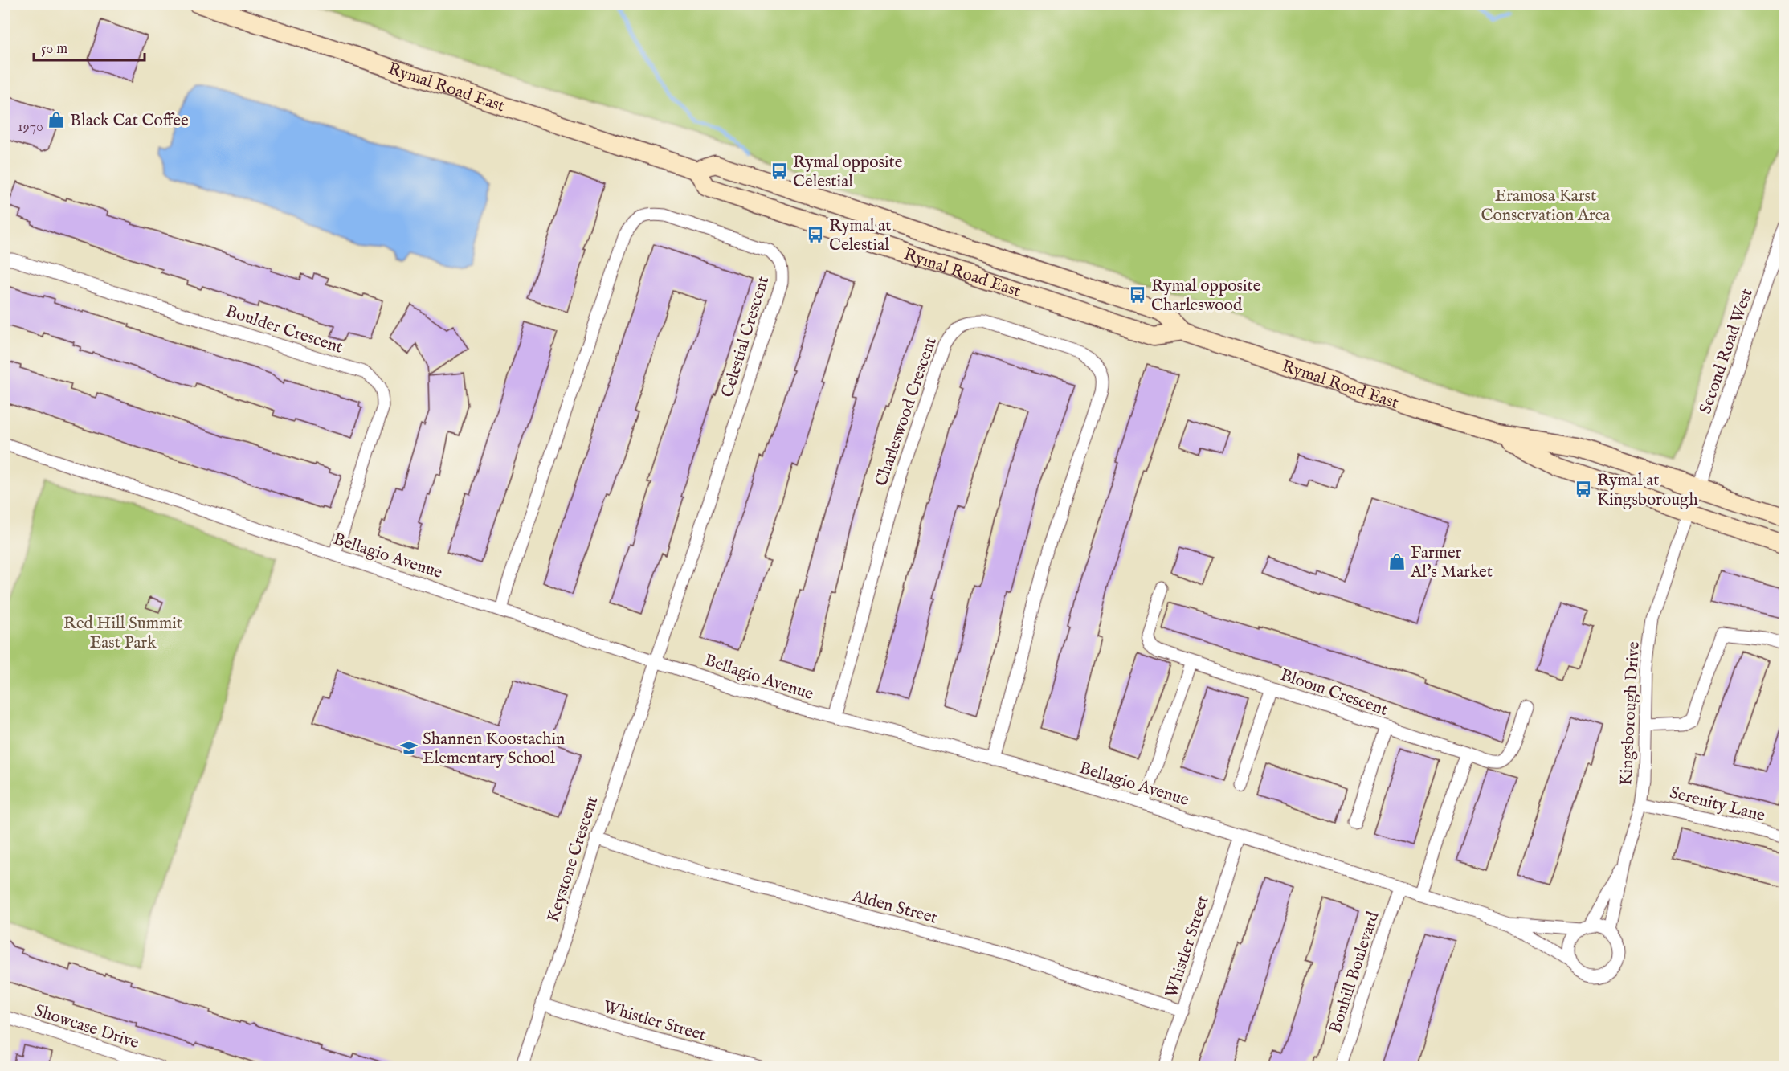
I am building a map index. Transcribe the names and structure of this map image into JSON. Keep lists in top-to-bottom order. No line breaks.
{"streets":{"main road":["Rymal Road East"],"street":["Boulder Crescent","Celestial Crescent","Second Road West","Charleswood Crescent","Bellagio Avenue","Bloom Crescent","Kingsborough Drive","Serenity Lane","Keystone Crescent","Alden Street","Whistler Street","Bonhill Boulevard","Showcase Drive"]},"crossings":[["Rymal Road East","Second Road West"],["Rymal Road East","Kingsborough Drive"],["Boulder Crescent","Bellagio Avenue"],["Celestial Crescent","Bellagio Avenue"],["Celestial Crescent","Keystone Crescent"],["Second Road West","Kingsborough Drive"],["Charleswood Crescent","Bellagio Avenue"],["Bellagio Avenue","Kingsborough Drive"],["Bellagio Avenue","Keystone Crescent"],["Bellagio Avenue","Whistler Street"],["Bellagio Avenue","Bonhill Boulevard"],["Kingsborough Drive","Serenity Lane"],["Keystone Crescent","Alden Street"],["Keystone Crescent","Whistler Street"],["Alden Street","Whistler Street"]],"parks":["Eramosa Karst Conservation Area","Red Hill Summit East Park"],"places":{"shop":["Black Cat Coffee","Farmer Al's Market"],"bus stop":["Rymal opposite Celestial","Rymal at Celestial","Rymal opposite Charleswood","Rymal at Kingsborough"],"school or university":["Shannen Koostachin Elementary School"]},"house_numbers":["1970"],"scale_bar":"50 m"}
